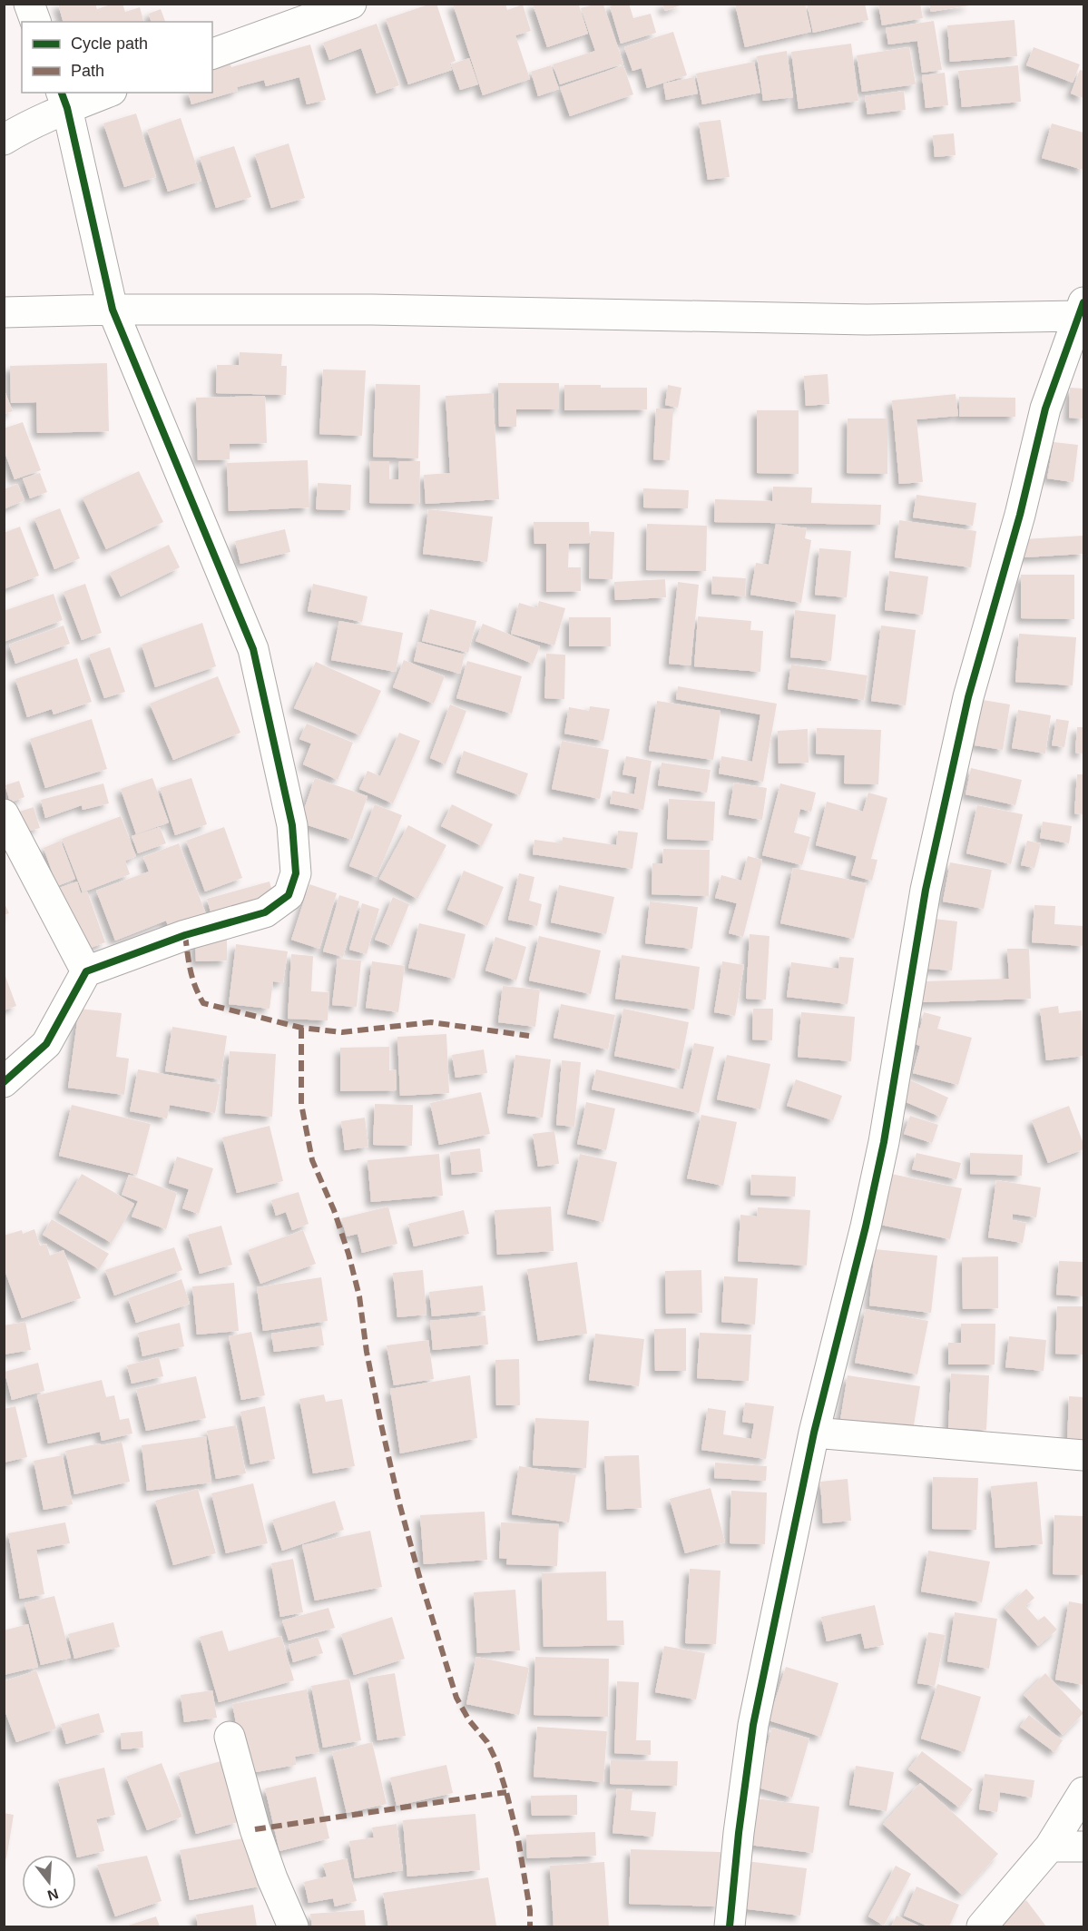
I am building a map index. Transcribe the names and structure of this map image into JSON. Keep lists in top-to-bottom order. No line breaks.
{"legend":["Cycle path","Path"],"north":"bottom"}
